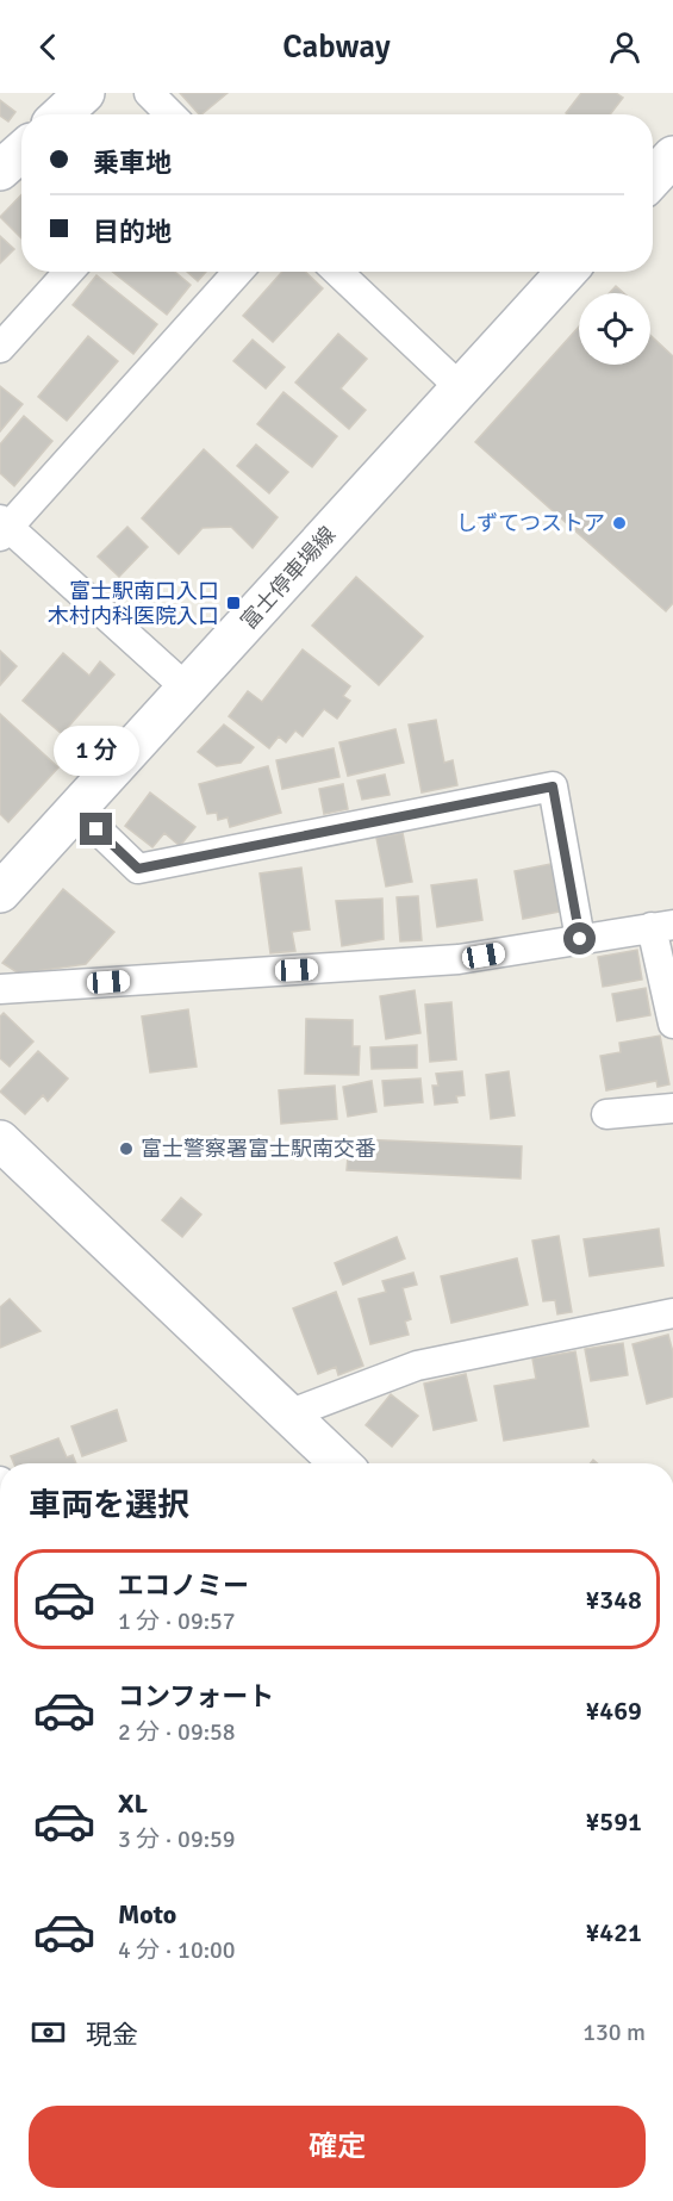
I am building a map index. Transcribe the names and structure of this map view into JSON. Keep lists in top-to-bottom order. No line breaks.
{"streets":{"main road":["富士停車場線"]},"places":{"other":["しずてつストア","富士警察署富士駅南交番"],"transit":["富士駅南口入口 木村内科医院入口"]},"page":{"header":"Cabway","banner":["乗車地","目的地"],"bubble":"1 分","heading":"車両を選択","list":[{"name":"エコノミー","note":"1 分 · 09:57","value":"¥348"},{"name":"コンフォート","note":"2 分 · 09:58","value":"¥469"},{"name":"XL","note":"3 分 · 09:59","value":"¥591"},{"name":"Moto","note":"4 分 · 10:00","value":"¥421"}],"pay":["現金","130 m"],"buttons":"確定"}}
